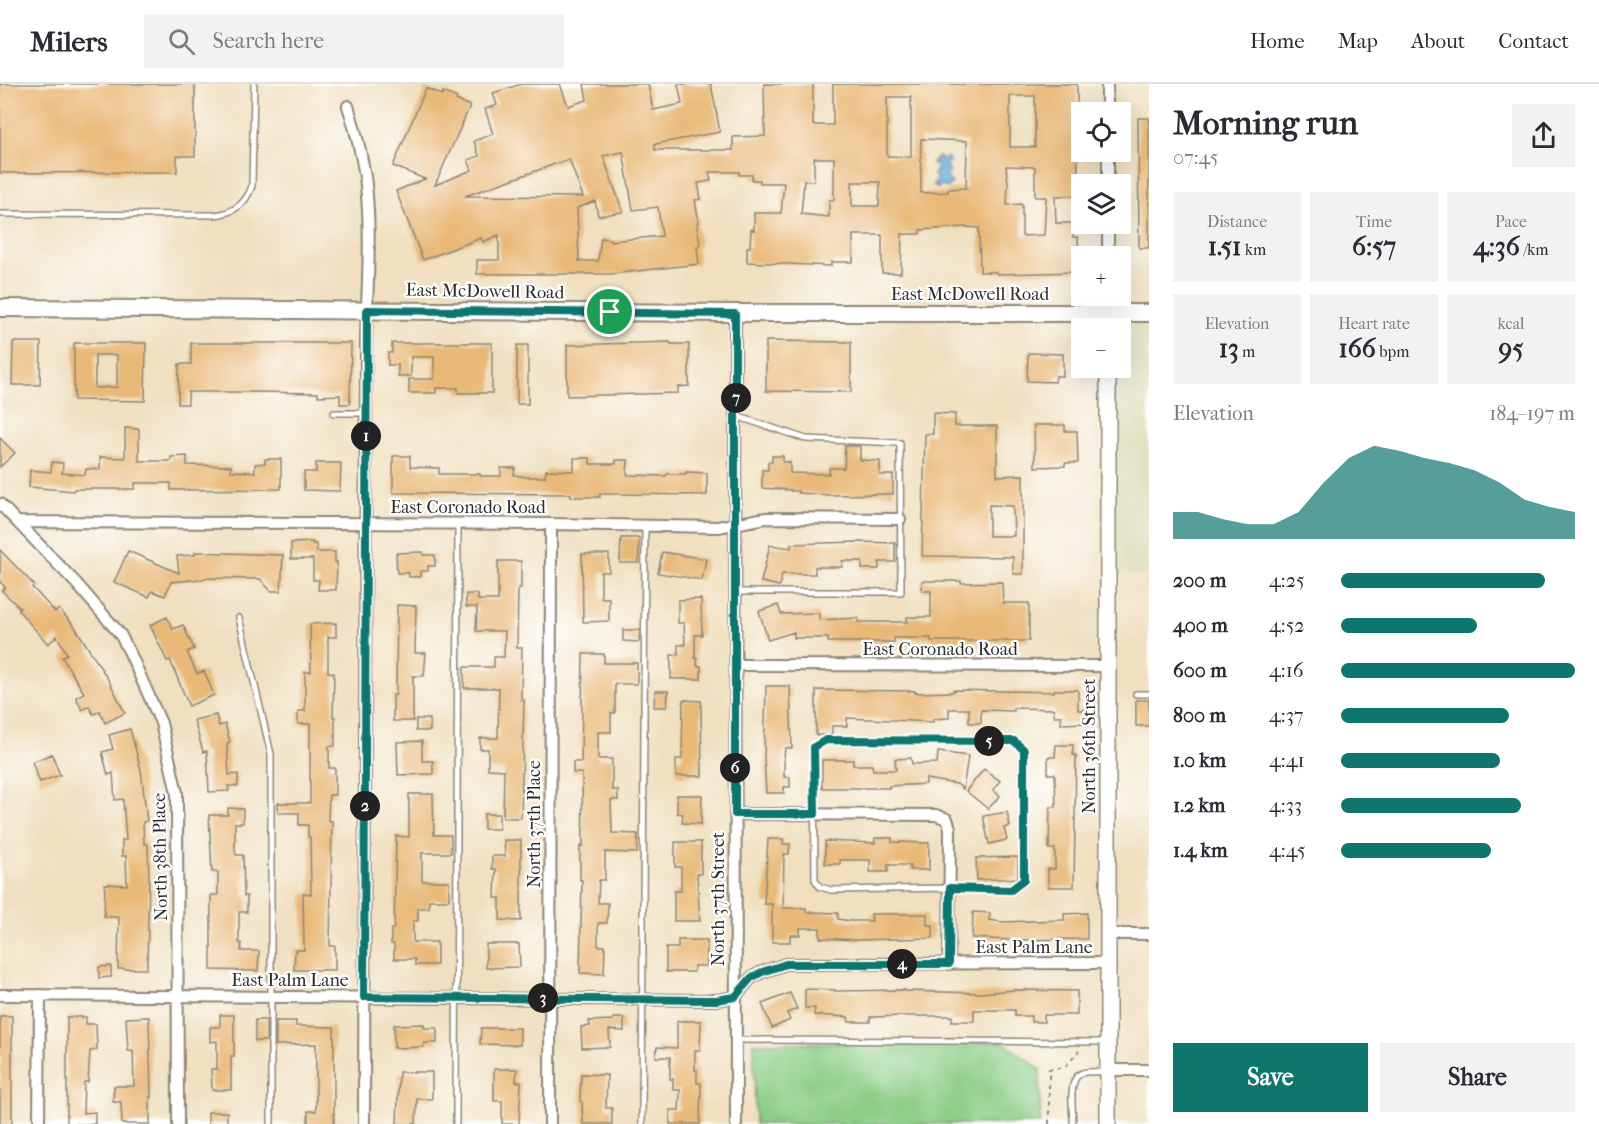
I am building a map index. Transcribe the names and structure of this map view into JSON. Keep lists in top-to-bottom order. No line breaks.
{"streets":{"main road":["East McDowell Road","North 36th Street"],"street":["East Coronado Road","North 37th Place","North 38th Place","North 37th Street","East Palm Lane"]},"crossings":[["East McDowell Road","North 37th Street"],["East Coronado Road","North 36th Street"],["East Coronado Road","North 37th Place"],["East Coronado Road","North 38th Place"],["East Coronado Road","North 37th Street"],["North 36th Street","East Palm Lane"],["North 37th Place","East Palm Lane"],["North 38th Place","East Palm Lane"],["North 37th Street","East Palm Lane"]],"page":{"header":"Milers","search":"Search here","nav":["Home","Map","About","Contact"],"heading":["Morning run","07:45"],"map_buttons":["+","−"],"stats":[["Distance","1.51 km"],["Time","6:57"],["Pace","4:36 /km"],["Elevation","13 m"],["Heart rate","166 bpm"],["kcal","95"]],"pins":["7","1","5","6","2","4","3"],"chart":["Elevation","184–197 m"],"list":[{"name":"200 m","note":"4:25"},{"name":"400 m","note":"4:52"},{"name":"600 m","note":"4:16"},{"name":"800 m","note":"4:37"},{"name":"1.0 km","note":"4:41"},{"name":"1.2 km","note":"4:33"},{"name":"1.4 km","note":"4:45"}],"buttons":["Save","Share"]}}
